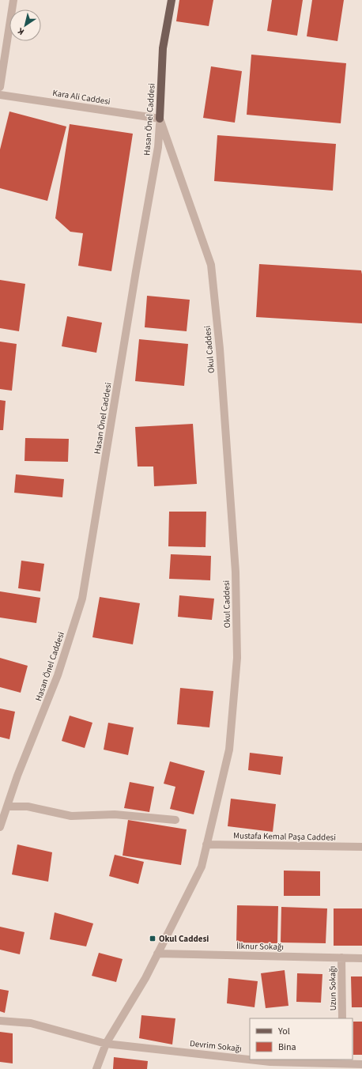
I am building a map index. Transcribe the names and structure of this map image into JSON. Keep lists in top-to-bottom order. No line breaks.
{"streets":{"main road":["Hasan Önel Caddesi"],"street":["Kara Ali Caddesi","Okul Caddesi","Mustafa Kemal Paşa Caddesi","İlknur Sokağı","Uzun Sokağı","Devrim Sokağı"]},"crossings":[["Kara Ali Caddesi","Hasan Önel Caddesi"],["Kara Ali Caddesi","Okul Caddesi"],["Hasan Önel Caddesi","Okul Caddesi"],["Okul Caddesi","Mustafa Kemal Paşa Caddesi"],["Okul Caddesi","İlknur Sokağı"],["Okul Caddesi","Devrim Sokağı"],["İlknur Sokağı","Uzun Sokağı"]],"places":{"transit":["Okul Caddesi"]},"legend":["Yol","Bina"],"north":"bottom left"}
